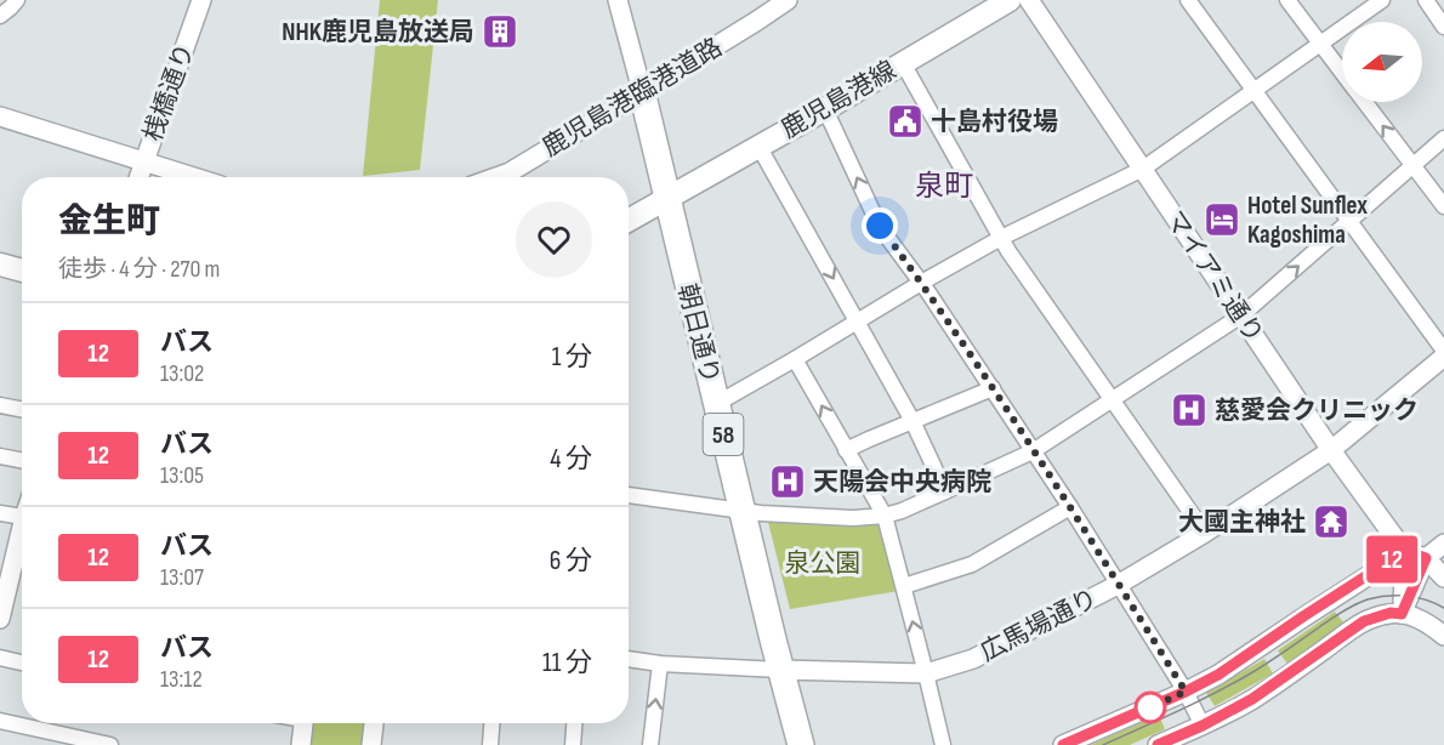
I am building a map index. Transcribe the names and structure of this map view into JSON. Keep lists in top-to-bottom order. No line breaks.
{"streets":{"highway":["朝日通り","58"],"main road":["鹿児島港線"],"street":["桟橋通り","鹿児島港臨港道路","マイアミ通り","広馬場通り"]},"crossings":[["鹿児島港臨港道路","朝日通り"],["鹿児島港線","朝日通り"],["マイアミ通り","広馬場通り"],["朝日通り","広馬場通り"]],"districts":["泉町"],"parks":["泉公園"],"places":{"building":["NHK鹿児島放送局"],"public building":["十島村役場"],"hotel":["Hotel Sunflex Kagoshima"],"hospital":["慈愛会クリニック","天陽会中央病院"],"temple":["大國主神社"]},"lines":["bus line 12"],"north":"left","page":{"on_map":"12","heading":["金生町","徒歩 · 4 分 · 270 m"],"list":[{"mark":"12","name":"バス","note":"13:02","value":"1 分"},{"mark":"12","name":"バス","note":"13:05","value":"4 分"},{"mark":"12","name":"バス","note":"13:07","value":"6 分"},{"mark":"12","name":"バス","note":"13:12","value":"11 分"}]}}
